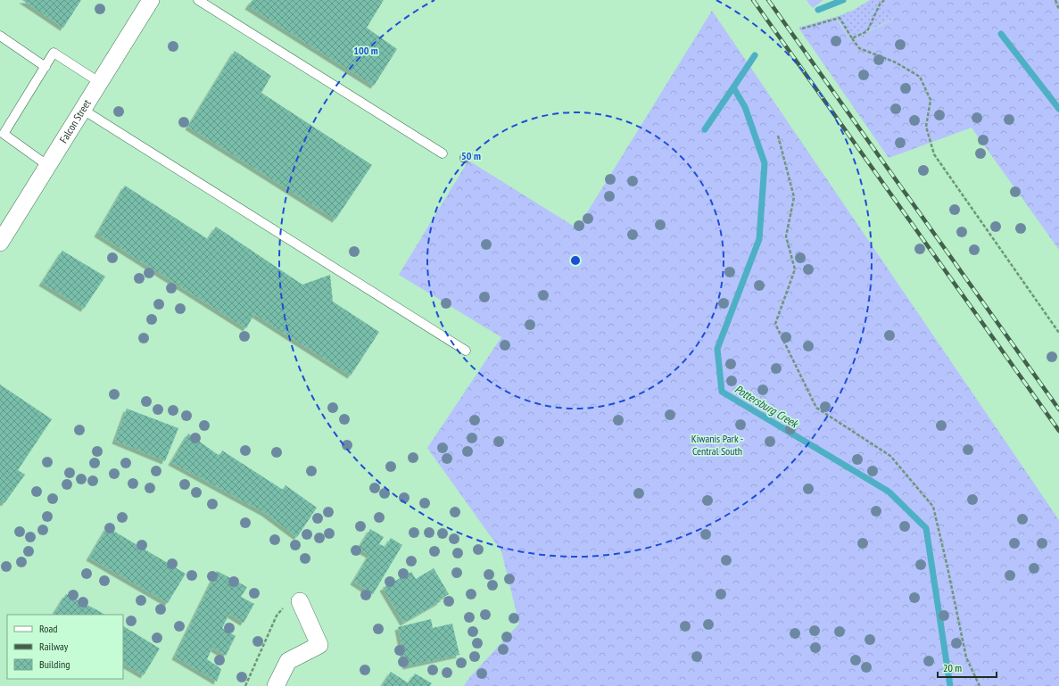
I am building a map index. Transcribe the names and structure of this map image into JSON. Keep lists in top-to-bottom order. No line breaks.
{"streets":{"street":["Falcon Street"]},"water":["Pottersburg Creek"],"parks":["Kiwanis Park - Central South"],"legend":["Road","Railway","Building"],"scale_bar":"20 m","rings":["100 m","50 m"]}
